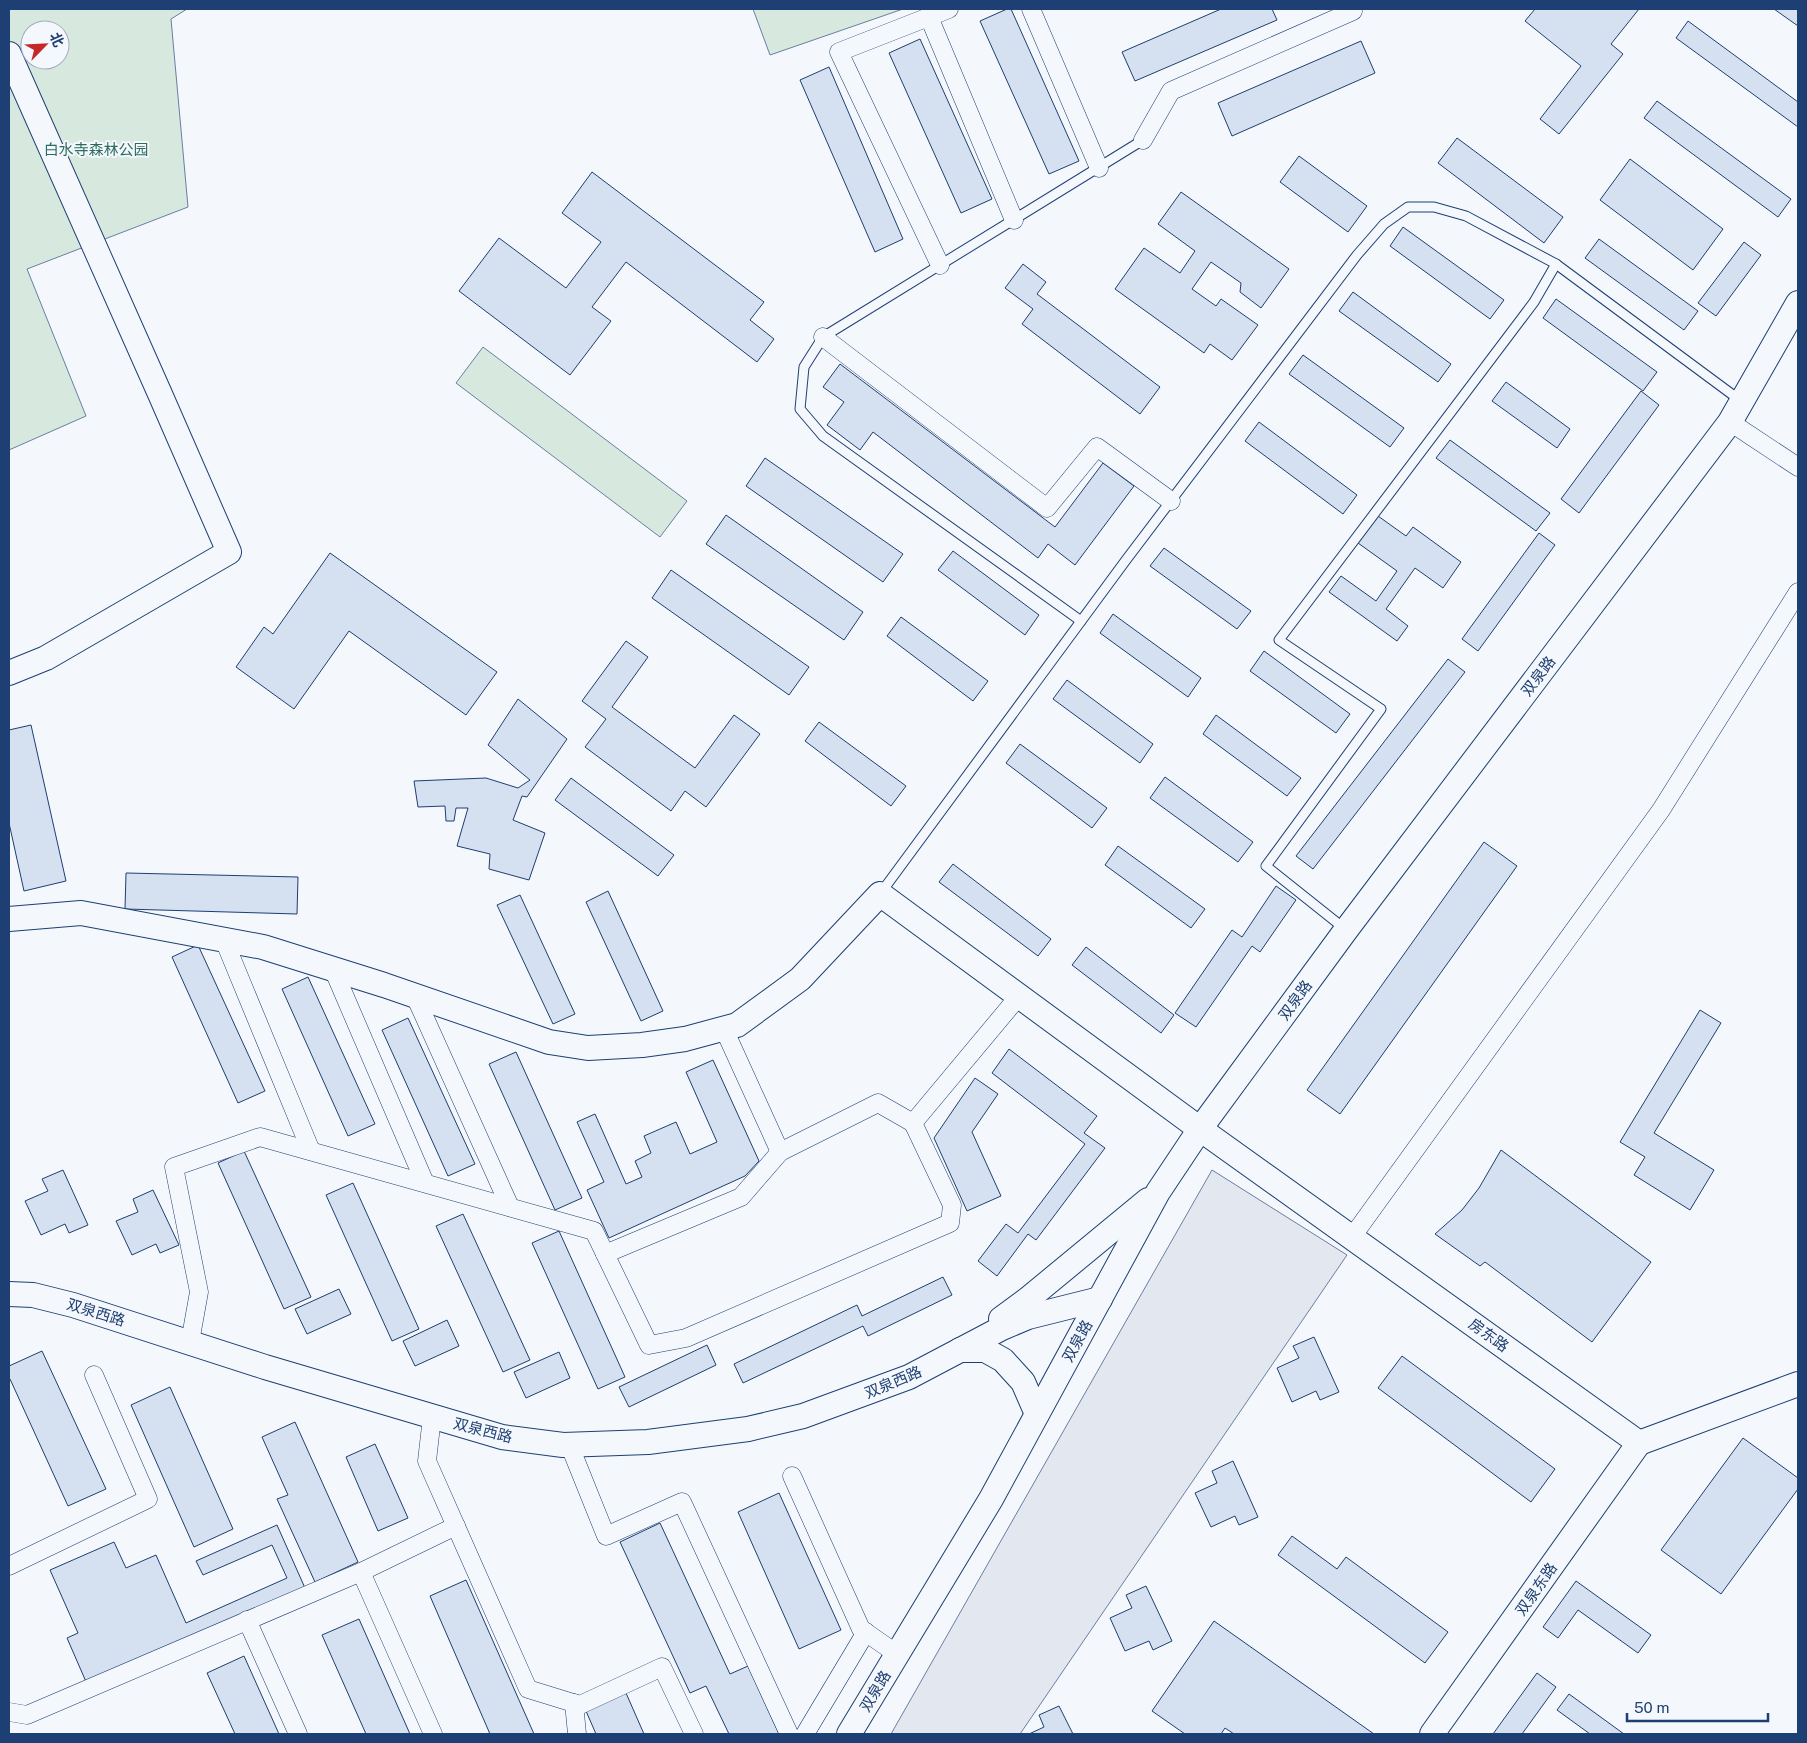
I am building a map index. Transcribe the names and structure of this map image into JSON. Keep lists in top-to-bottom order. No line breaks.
{"streets":{"street":["双泉路","双泉西路","房东路","双泉东路"]},"crossings":[["双泉路","双泉西路"],["双泉路","房东路"],["房东路","双泉东路"]],"parks":["白水寺森林公园"],"scale_bar":"50 m","north":"top right"}
